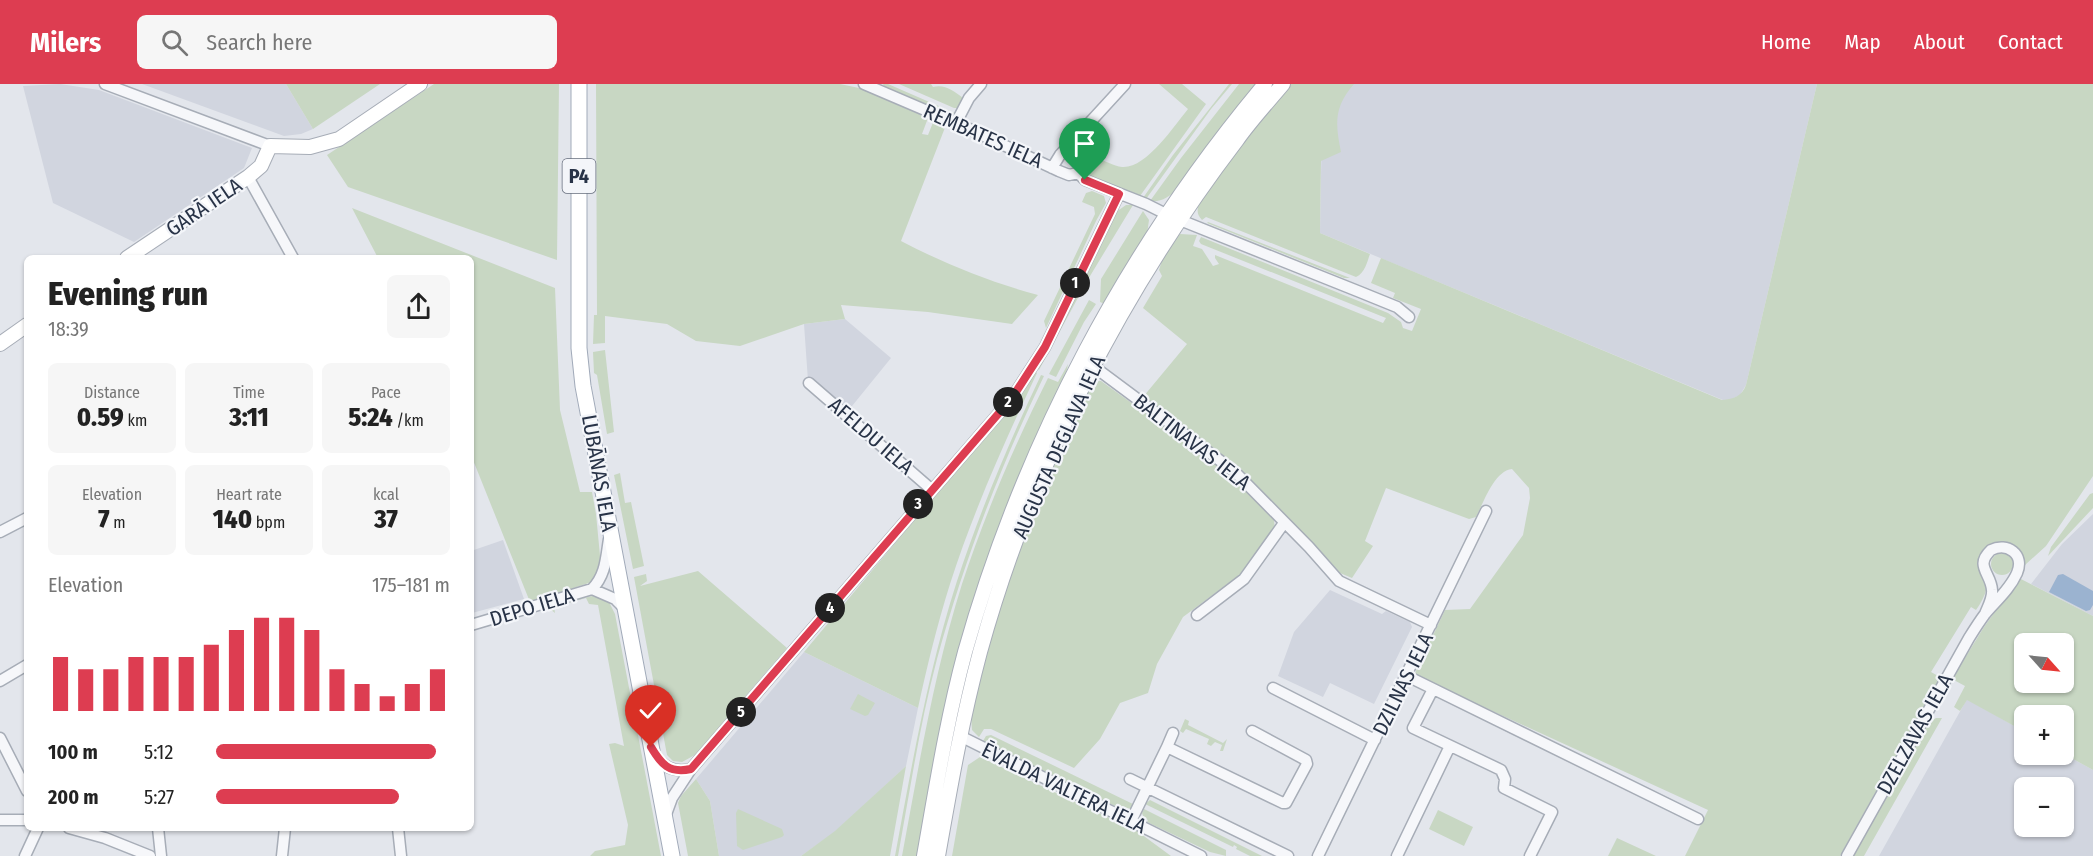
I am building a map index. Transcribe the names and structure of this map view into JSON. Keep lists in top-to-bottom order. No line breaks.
{"streets":{"main road":["P4","GARĀ IELA","AUGUSTA DEGLAVA IELA","LUBĀNAS IELA"],"street":["REMBATES IELA","AFELDU IELA","BALTINAVAS IELA","DEPO IELA","DZILNAS IELA","DZELZAVAS IELA","ĒVALDA VALTERA IELA"]},"crossings":[["REMBATES IELA","AUGUSTA DEGLAVA IELA"],["BALTINAVAS IELA","AUGUSTA DEGLAVA IELA"],["BALTINAVAS IELA","DZILNAS IELA"],["AUGUSTA DEGLAVA IELA","ĒVALDA VALTERA IELA"],["LUBĀNAS IELA","DEPO IELA"]],"north":"bottom right","page":{"header":"Milers","search":"Search here","nav":["Home","Map","About","Contact"],"heading":["Evening run","18:39"],"pins":["1","2","3","4","5"],"stats":[["Distance","0.59 km"],["Time","3:11"],["Pace","5:24 /km"],["Elevation","7 m"],["Heart rate","140 bpm"],["kcal","37"]],"chart":["Elevation","175–181 m"],"map_buttons":["+","−"],"list":[{"name":"100 m","note":"5:12"},{"name":"200 m","note":"5:27"}]}}
